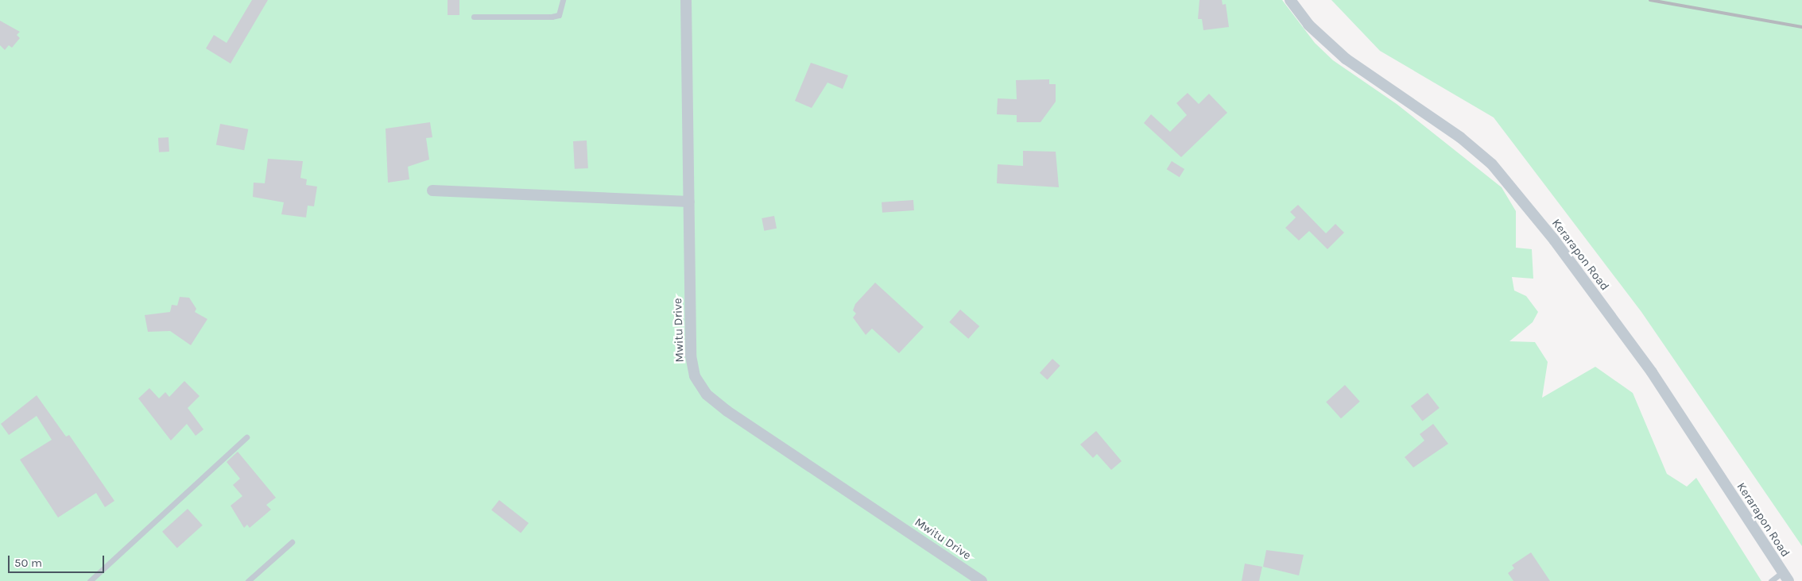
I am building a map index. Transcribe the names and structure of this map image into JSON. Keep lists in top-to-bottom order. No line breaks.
{"streets":{"street":["Kerarapon Road","Mwitu Drive"]},"scale_bar":"50 m"}
